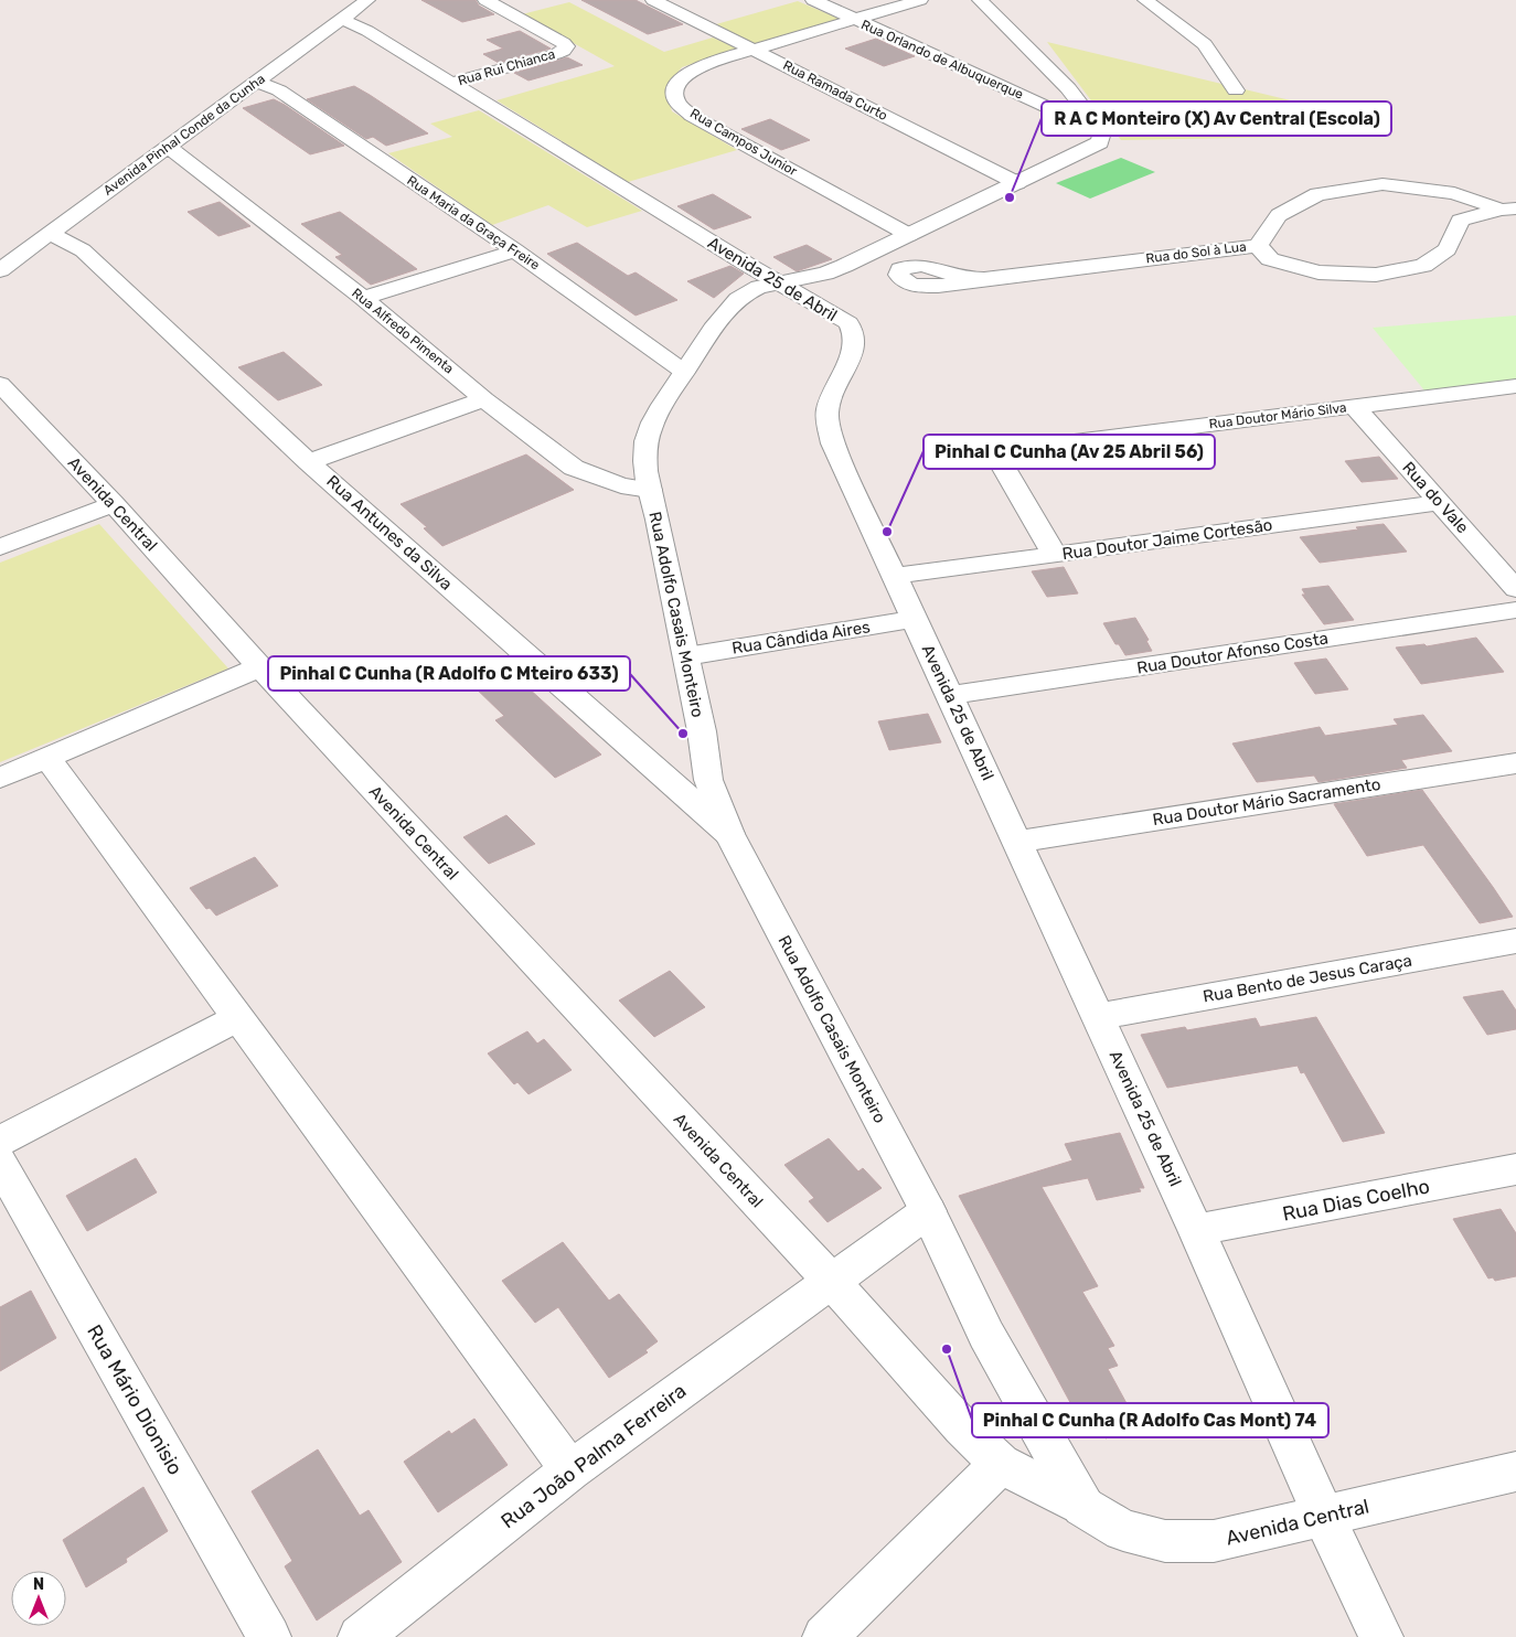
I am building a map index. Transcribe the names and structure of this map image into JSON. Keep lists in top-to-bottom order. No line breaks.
{"streets":{"street":["Rua Orlando de Albuquerque","Rua Rui Chianca","Rua Ramada Curto","Avenida Pinhal Conde da Cunha","Rua Campos Junior","Rua Maria da Graça Freire","Rua do Sol à Lua","Avenida 25 de Abril","Rua Alfredo Pimenta","Rua Doutor Mário Silva","Rua do Vale","Avenida Central","Rua Antunes da Silva","Rua Doutor Jaime Cortesão","Rua Adolfo Casais Monteiro","Rua Cândida Aires","Rua Doutor Afonso Costa","Rua Doutor Mário Sacramento","Rua Bento de Jesus Caraça","Rua Dias Coelho","Rua Mário Dionisio","Rua João Palma Ferreira"]},"crossings":[["Rua Orlando de Albuquerque","Rua Campos Junior"],["Rua Orlando de Albuquerque","Rua Adolfo Casais Monteiro"],["Rua Rui Chianca","Avenida 25 de Abril"],["Rua Ramada Curto","Rua Campos Junior"],["Rua Ramada Curto","Rua Adolfo Casais Monteiro"],["Avenida Pinhal Conde da Cunha","Rua Maria da Graça Freire"],["Avenida Pinhal Conde da Cunha","Avenida 25 de Abril"],["Avenida Pinhal Conde da Cunha","Rua Alfredo Pimenta"],["Avenida Pinhal Conde da Cunha","Rua Antunes da Silva"],["Rua Campos Junior","Rua Adolfo Casais Monteiro"],["Rua Maria da Graça Freire","Rua Adolfo Casais Monteiro"],["Avenida 25 de Abril","Avenida Central"],["Avenida 25 de Abril","Rua Doutor Jaime Cortesão"],["Avenida 25 de Abril","Rua Adolfo Casais Monteiro"],["Avenida 25 de Abril","Rua Cândida Aires"],["Avenida 25 de Abril","Rua Doutor Afonso Costa"],["Avenida 25 de Abril","Rua Doutor Mário Sacramento"],["Avenida 25 de Abril","Rua Bento de Jesus Caraça"],["Avenida 25 de Abril","Rua Dias Coelho"],["Rua Alfredo Pimenta","Rua Adolfo Casais Monteiro"],["Rua Doutor Mário Silva","Rua do Vale"],["Rua Doutor Mário Silva","Rua Doutor Jaime Cortesão"],["Rua do Vale","Rua Doutor Jaime Cortesão"],["Avenida Central","Rua Adolfo Casais Monteiro"],["Avenida Central","Rua João Palma Ferreira"],["Rua Antunes da Silva","Rua Adolfo Casais Monteiro"],["Rua Adolfo Casais Monteiro","Rua Cândida Aires"],["Rua Adolfo Casais Monteiro","Rua João Palma Ferreira"]],"places":["R A C Monteiro (X) Av Central (Escola)","Pinhal C Cunha (Av 25 Abril 56)","Pinhal C Cunha (R Adolfo C Mteiro 633)","Pinhal C Cunha (R Adolfo Cas Mont) 74"],"north":"top"}
